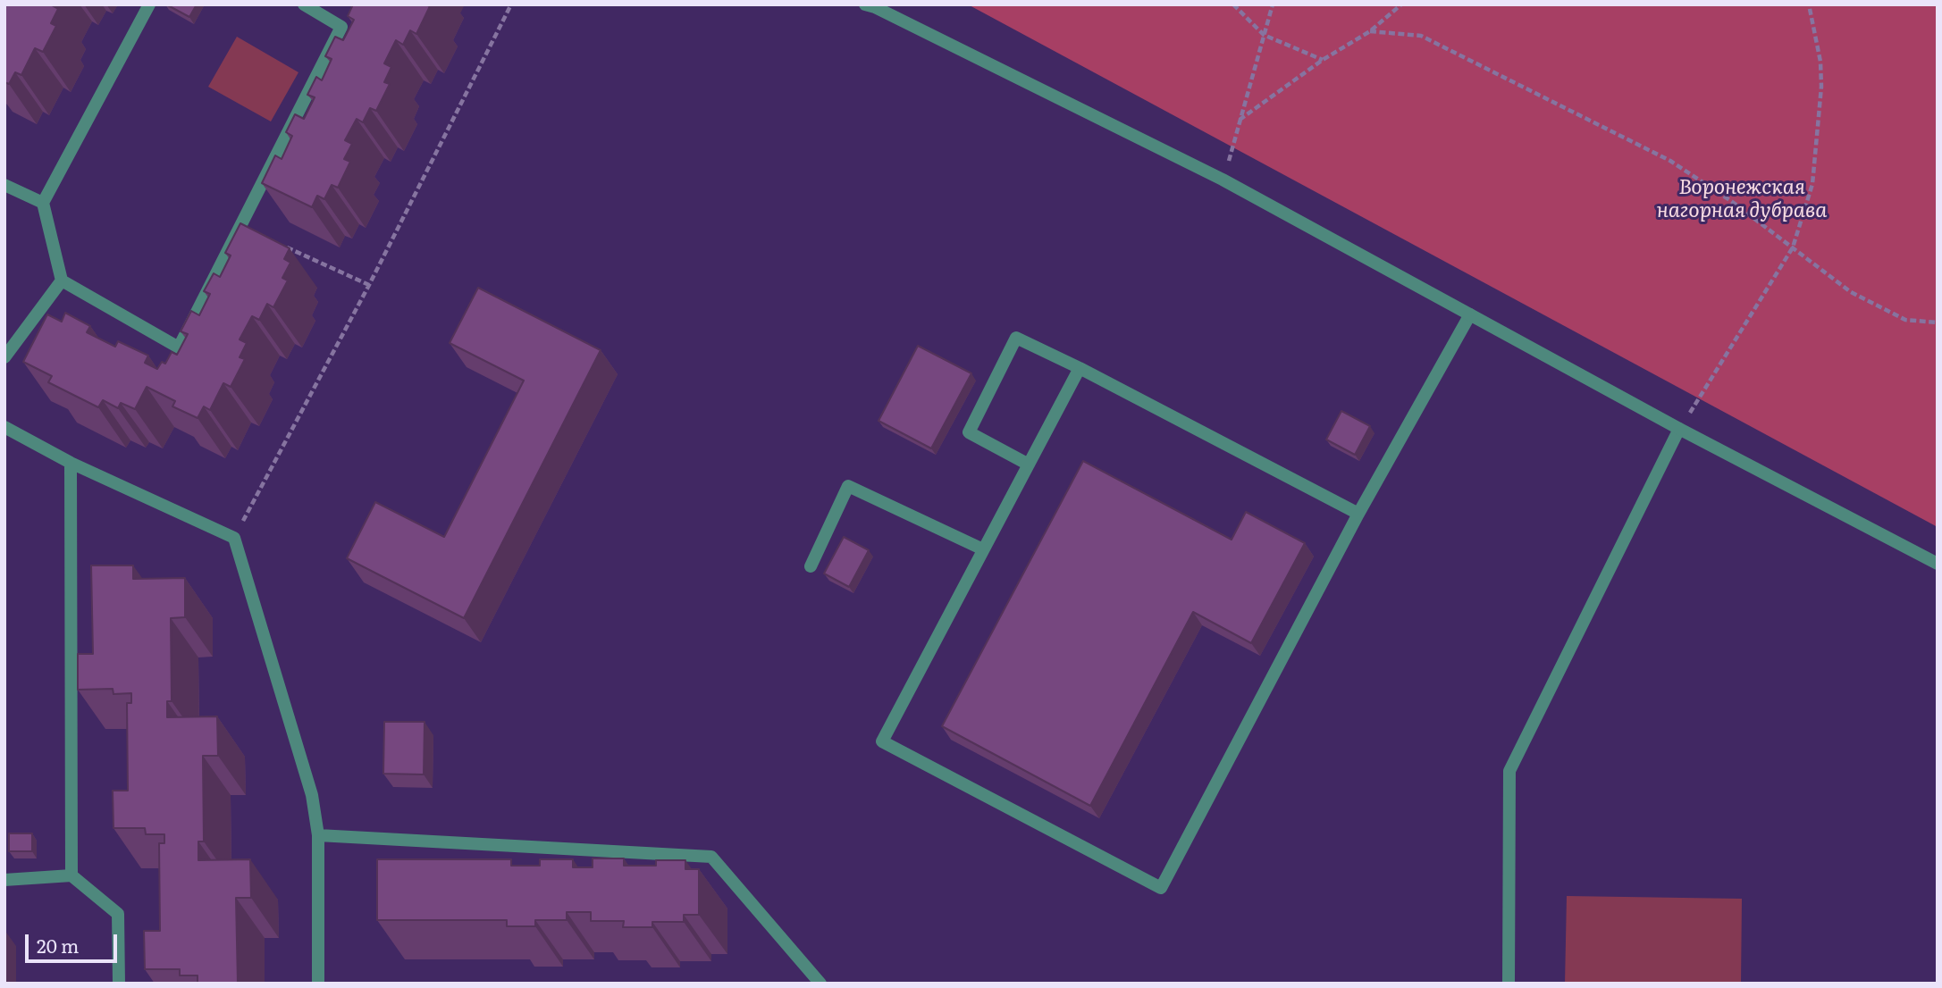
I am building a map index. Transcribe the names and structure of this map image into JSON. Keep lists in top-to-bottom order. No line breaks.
{"parks":["Воронежская нагорная дубрава"],"scale_bar":"20 m"}
